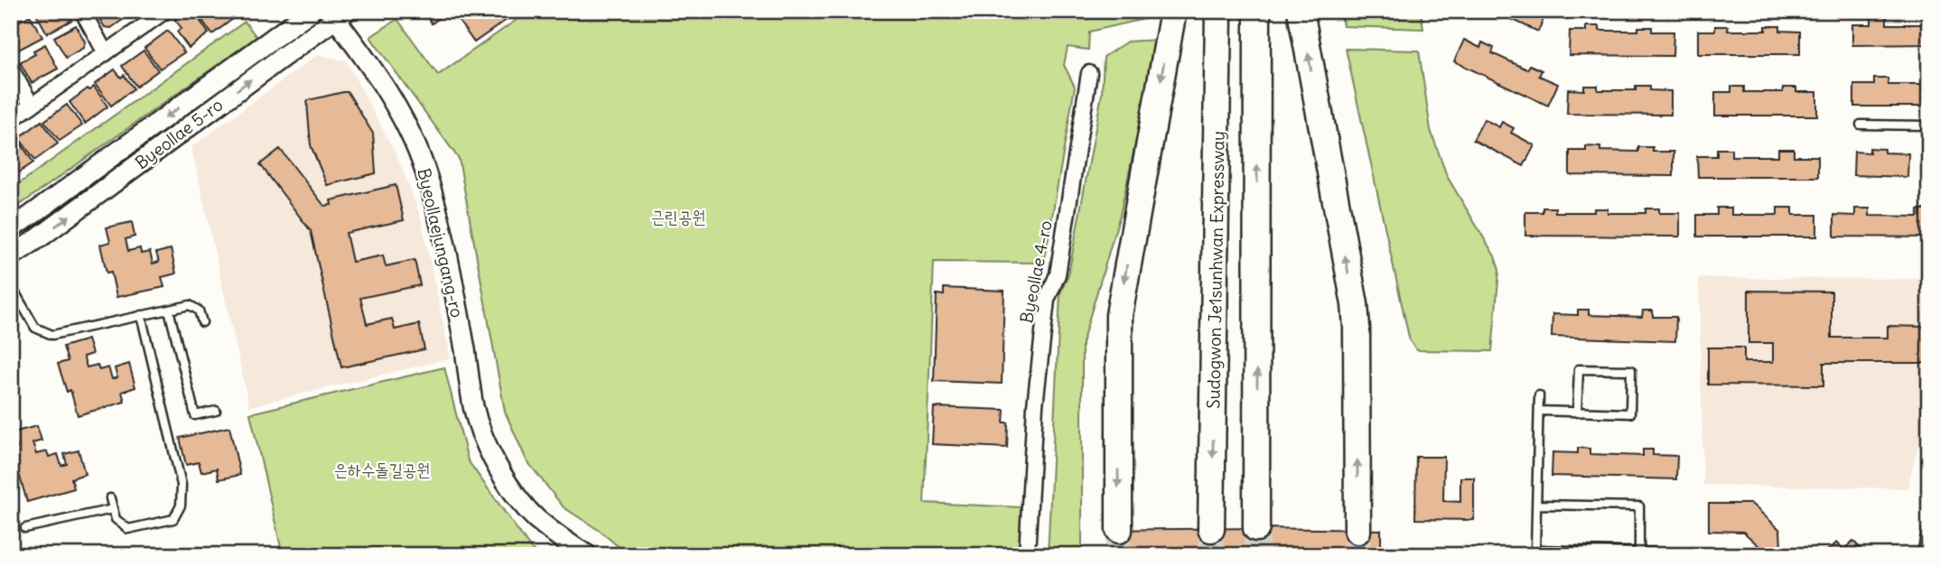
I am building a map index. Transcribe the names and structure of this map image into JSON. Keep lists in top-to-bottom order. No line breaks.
{"streets":{"highway":["Sudogwon Je1sunhwan Expressway"],"street":["Byeollae 5-ro","Byeollaejungang-ro","Byeollae 4-ro"]},"crossings":[["Byeollae 5-ro","Byeollaejungang-ro"]],"parks":["근린공원","은하수돌길공원"]}
